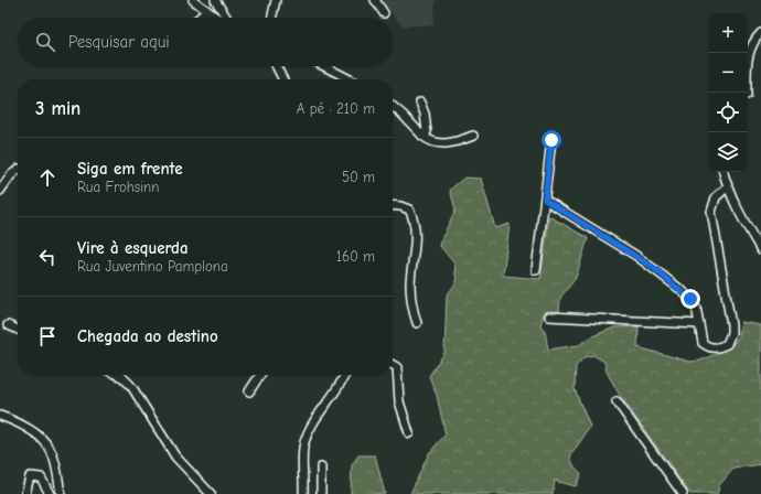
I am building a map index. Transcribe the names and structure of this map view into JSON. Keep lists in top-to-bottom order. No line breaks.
{"page":{"map_buttons":["+","−"],"search":"Pesquisar aqui","heading":["3 min","A pé · 210 m"],"list":[["Siga em frente","Rua Frohsinn","50 m"],["Vire à esquerda","Rua Juventino Pamplona","160 m"],"Chegada ao destino"]}}
